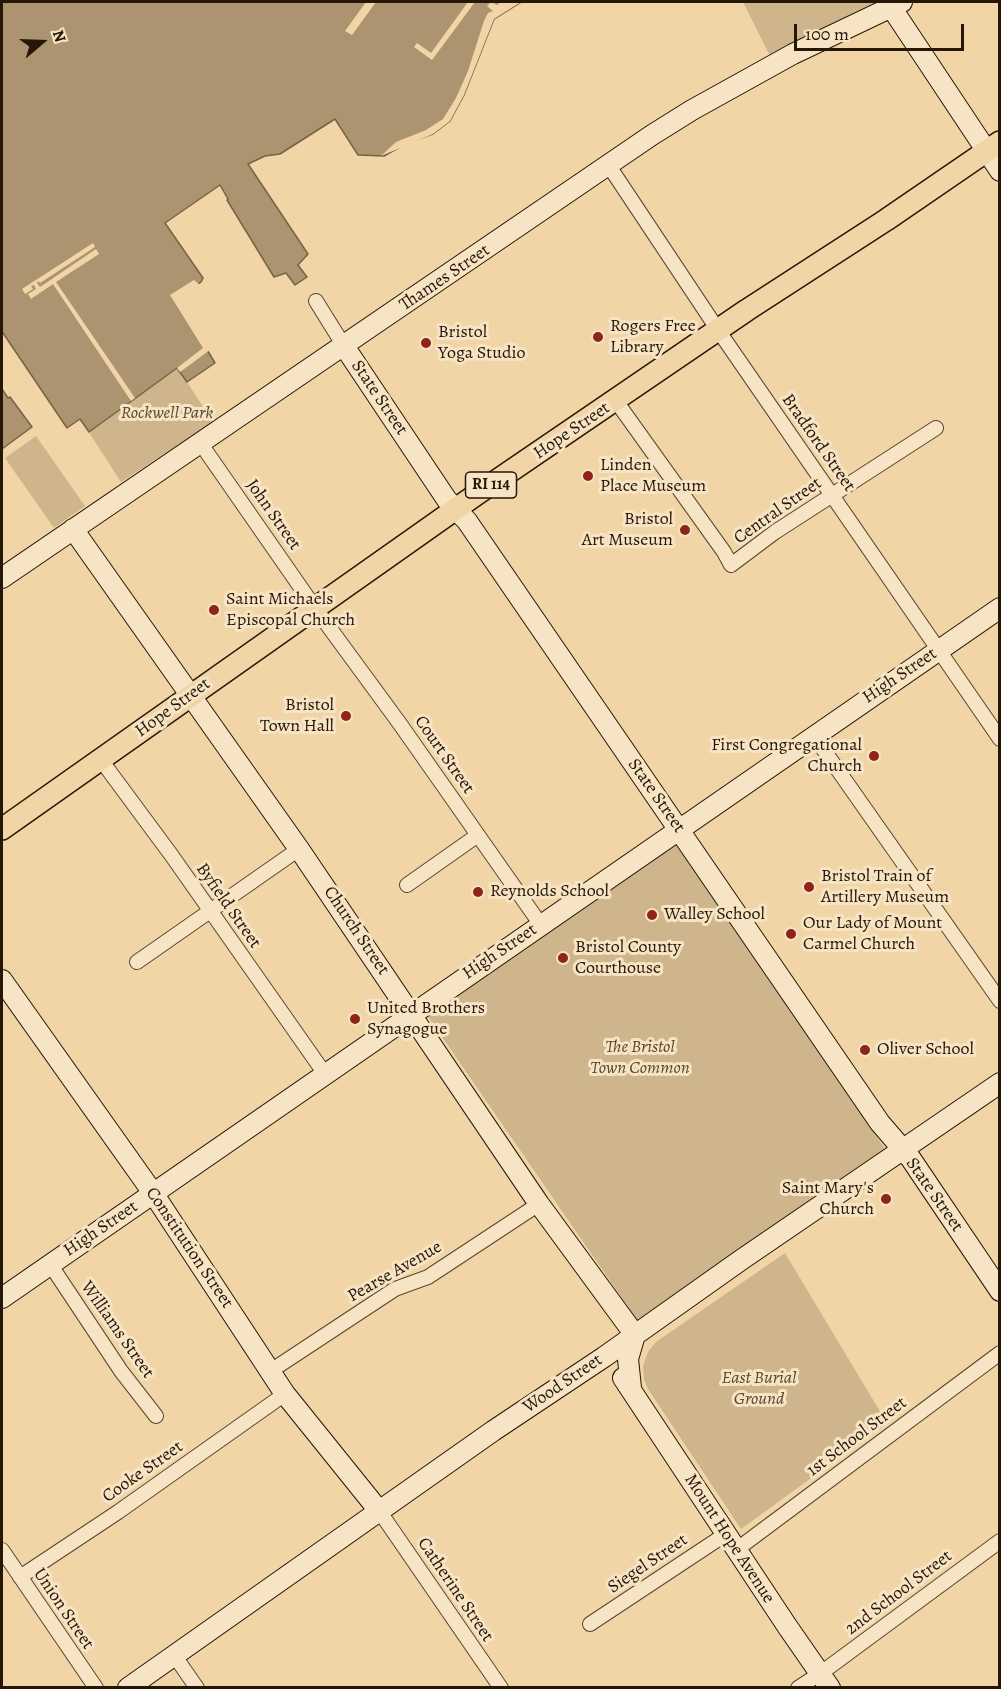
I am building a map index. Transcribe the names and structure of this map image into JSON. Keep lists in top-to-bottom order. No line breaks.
{"streets":{"main road":["Hope Street","RI 114"],"street":["Thames Street","State Street","Bradford Street","Central Street","John Street","High Street","Court Street","Byfield Street","Church Street","Constitution Street","Pearse Avenue","Williams Street","Wood Street","1st School Street","Cooke Street","Mount Hope Avenue","Siegel Street","Catherine Street","2nd School Street","Union Street"]},"crossings":[["Thames Street","State Street"],["Thames Street","Bradford Street"],["Thames Street","John Street"],["Thames Street","Church Street"],["State Street","Hope Street"],["State Street","High Street"],["State Street","Wood Street"],["Hope Street","Bradford Street"],["Hope Street","Central Street"],["Hope Street","John Street"],["Hope Street","Court Street"],["Hope Street","Byfield Street"],["Hope Street","Church Street"],["Bradford Street","Central Street"],["Bradford Street","High Street"],["John Street","Court Street"],["High Street","Court Street"],["High Street","Byfield Street"],["High Street","Church Street"],["High Street","Constitution Street"],["High Street","Williams Street"],["Church Street","Pearse Avenue"],["Church Street","Wood Street"],["Church Street","Mount Hope Avenue"],["Constitution Street","Pearse Avenue"],["Constitution Street","Wood Street"],["Constitution Street","Cooke Street"],["Constitution Street","Catherine Street"],["Wood Street","Mount Hope Avenue"],["Wood Street","Catherine Street"],["1st School Street","Mount Hope Avenue"],["1st School Street","Siegel Street"],["Cooke Street","Union Street"],["Mount Hope Avenue","Siegel Street"],["Mount Hope Avenue","2nd School Street"]],"parks":["Rockwell Park","The Bristol Town Common","East Burial Ground"],"places":["Rogers Free Library","Bristol Yoga Studio","Linden Place Museum","Bristol Art Museum","Saint Michaels Episcopal Church","Bristol Town Hall","First Congregational Church","Bristol Train of Artillery Museum","Reynolds School","Walley School","Our Lady of Mount Carmel Church","Bristol County Courthouse","United Brothers Synagogue","Oliver School","Saint Mary's Church"],"scale_bar":"100 m","north":"right"}
